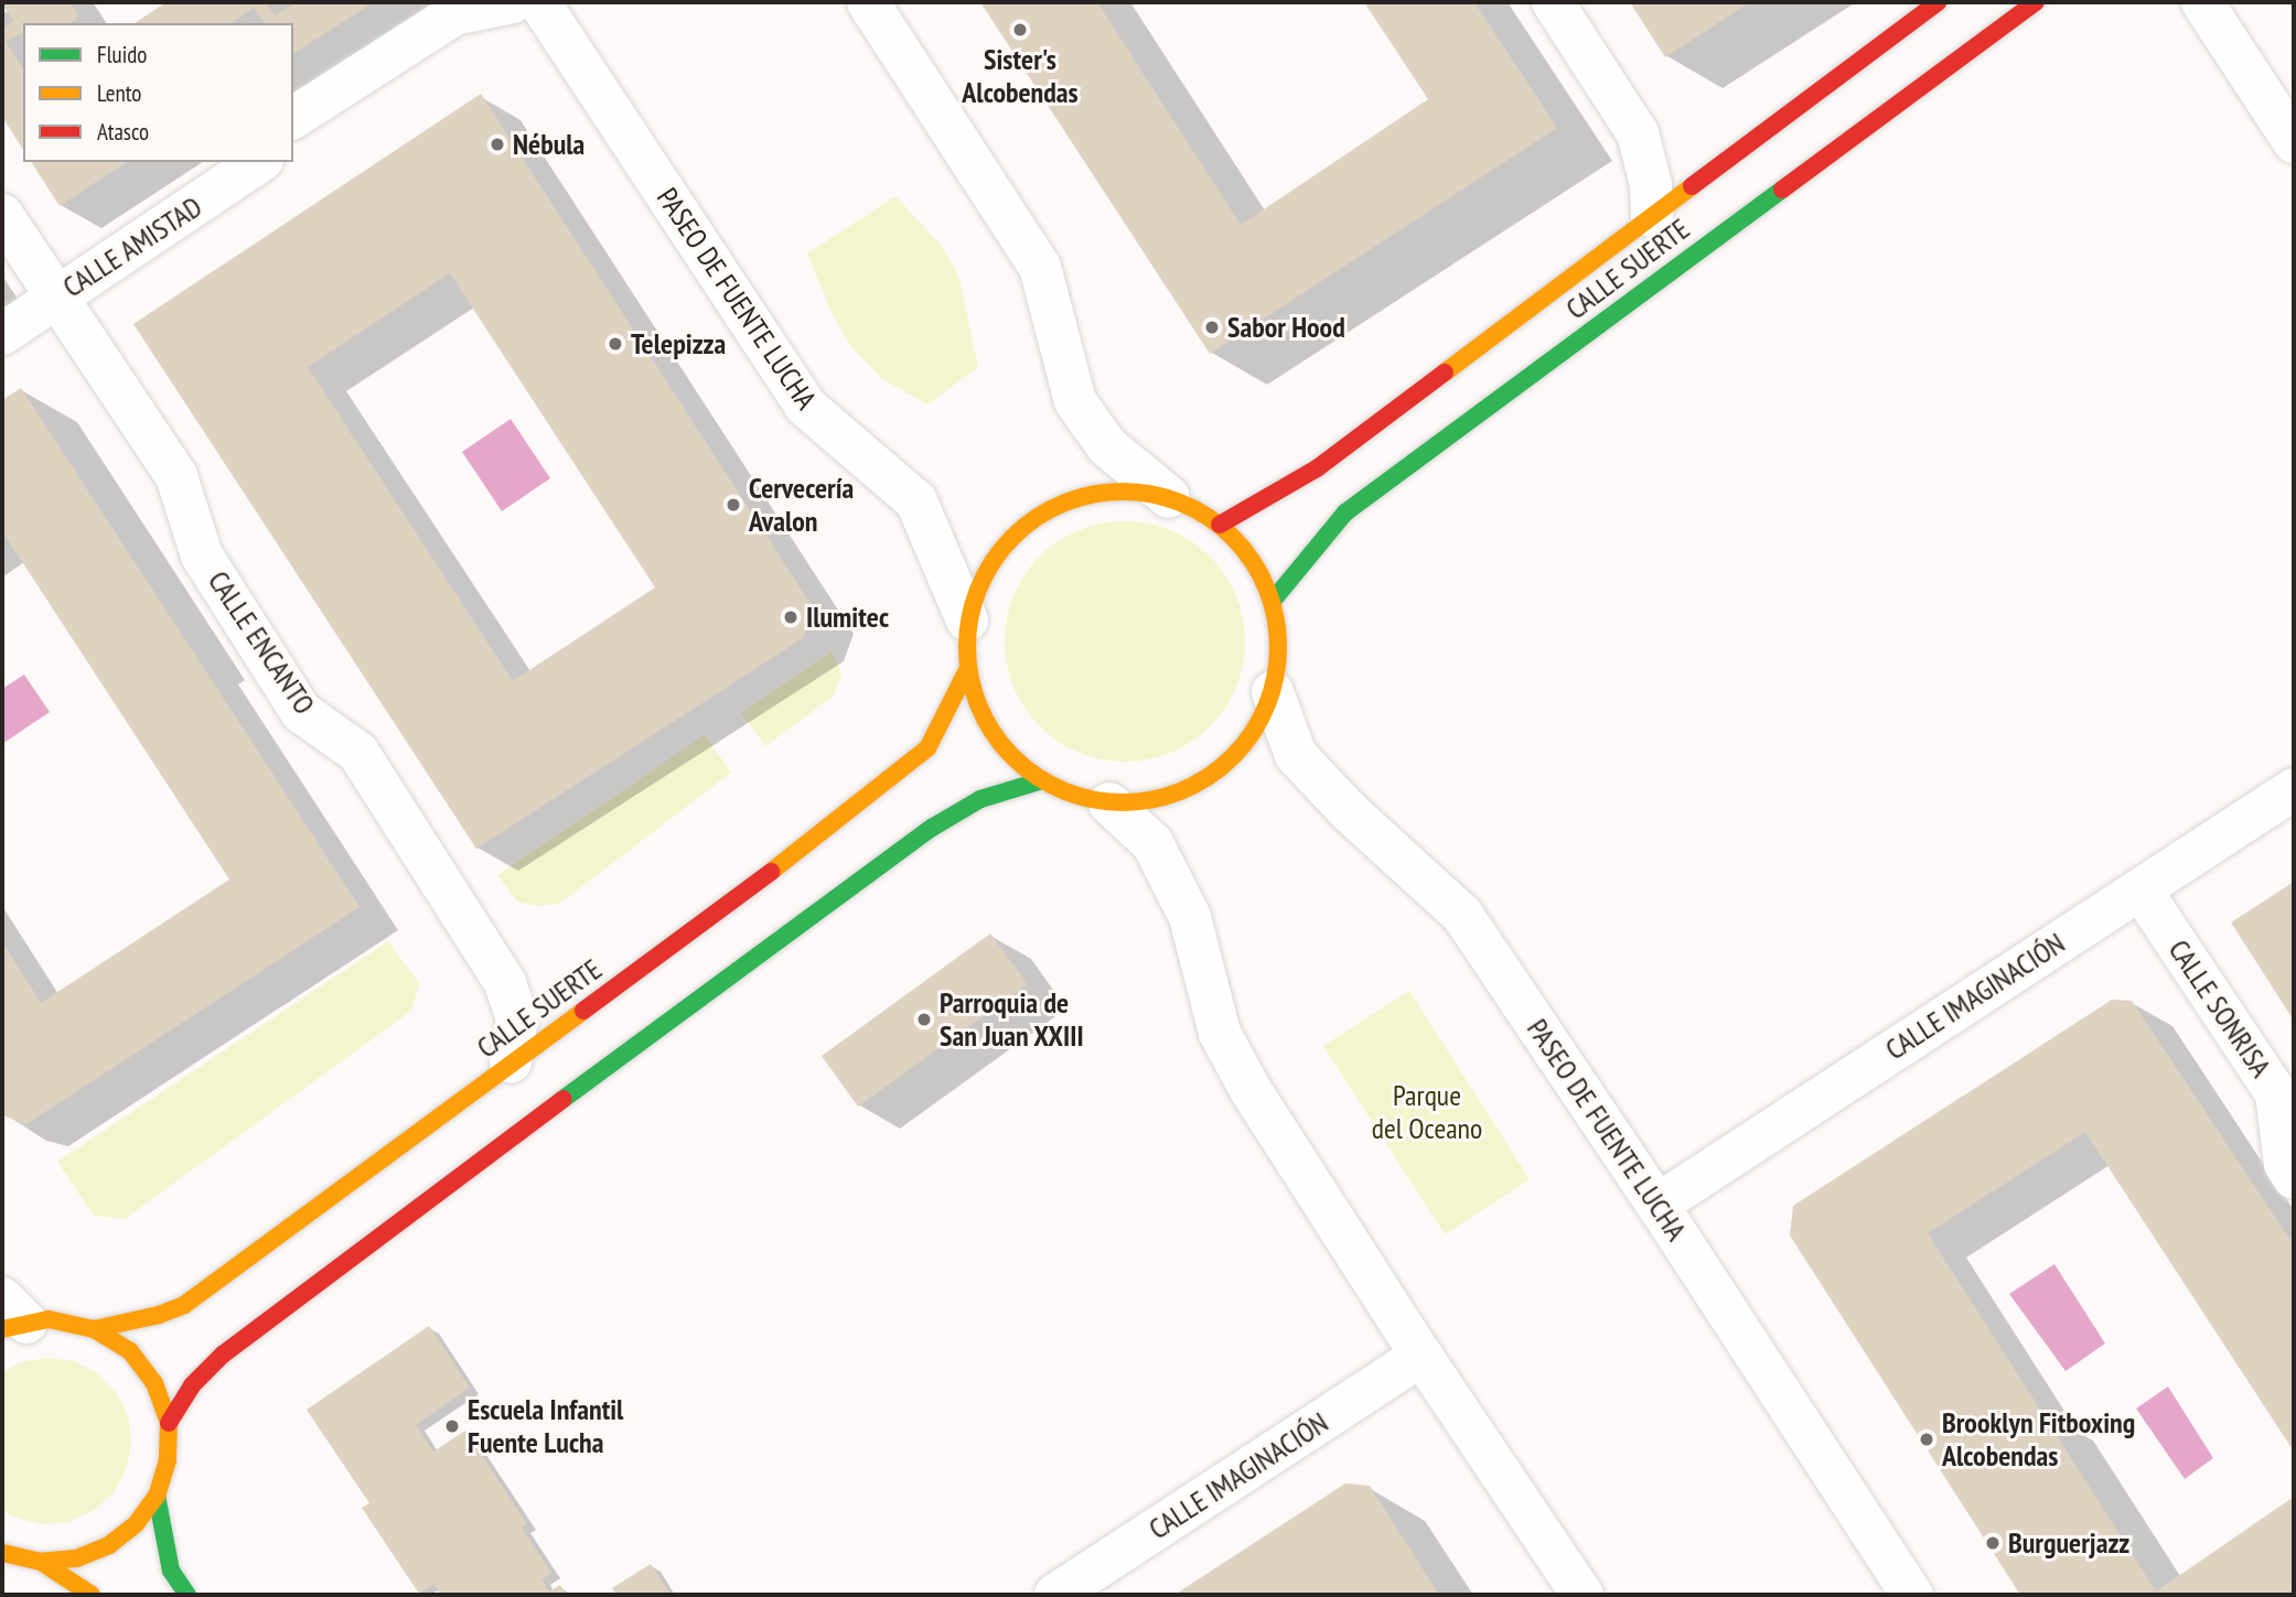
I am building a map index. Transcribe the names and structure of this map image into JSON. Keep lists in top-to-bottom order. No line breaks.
{"streets":{"main road":["CALLE SUERTE"],"street":["CALLE AMISTAD","PASEO DE FUENTE LUCHA","CALLE ENCANTO","CALLE IMAGINACIÓN","CALLE SONRISA"]},"crossings":[["CALLE AMISTAD","CALLE ENCANTO"],["CALLE SUERTE","CALLE ENCANTO"],["PASEO DE FUENTE LUCHA","CALLE IMAGINACIÓN"],["CALLE IMAGINACIÓN","CALLE SONRISA"]],"parks":["Parque del Oceano"],"places":["Sister's Alcobendas","Nébula","Sabor Hood","Telepizza","Cervecería Avalon","Ilumitec","Parroquia de San Juan XXIII","Escuela Infantil Fuente Lucha","Brooklyn Fitboxing Alcobendas","Burguerjazz"],"legend":["Fluido","Lento","Atasco"]}
